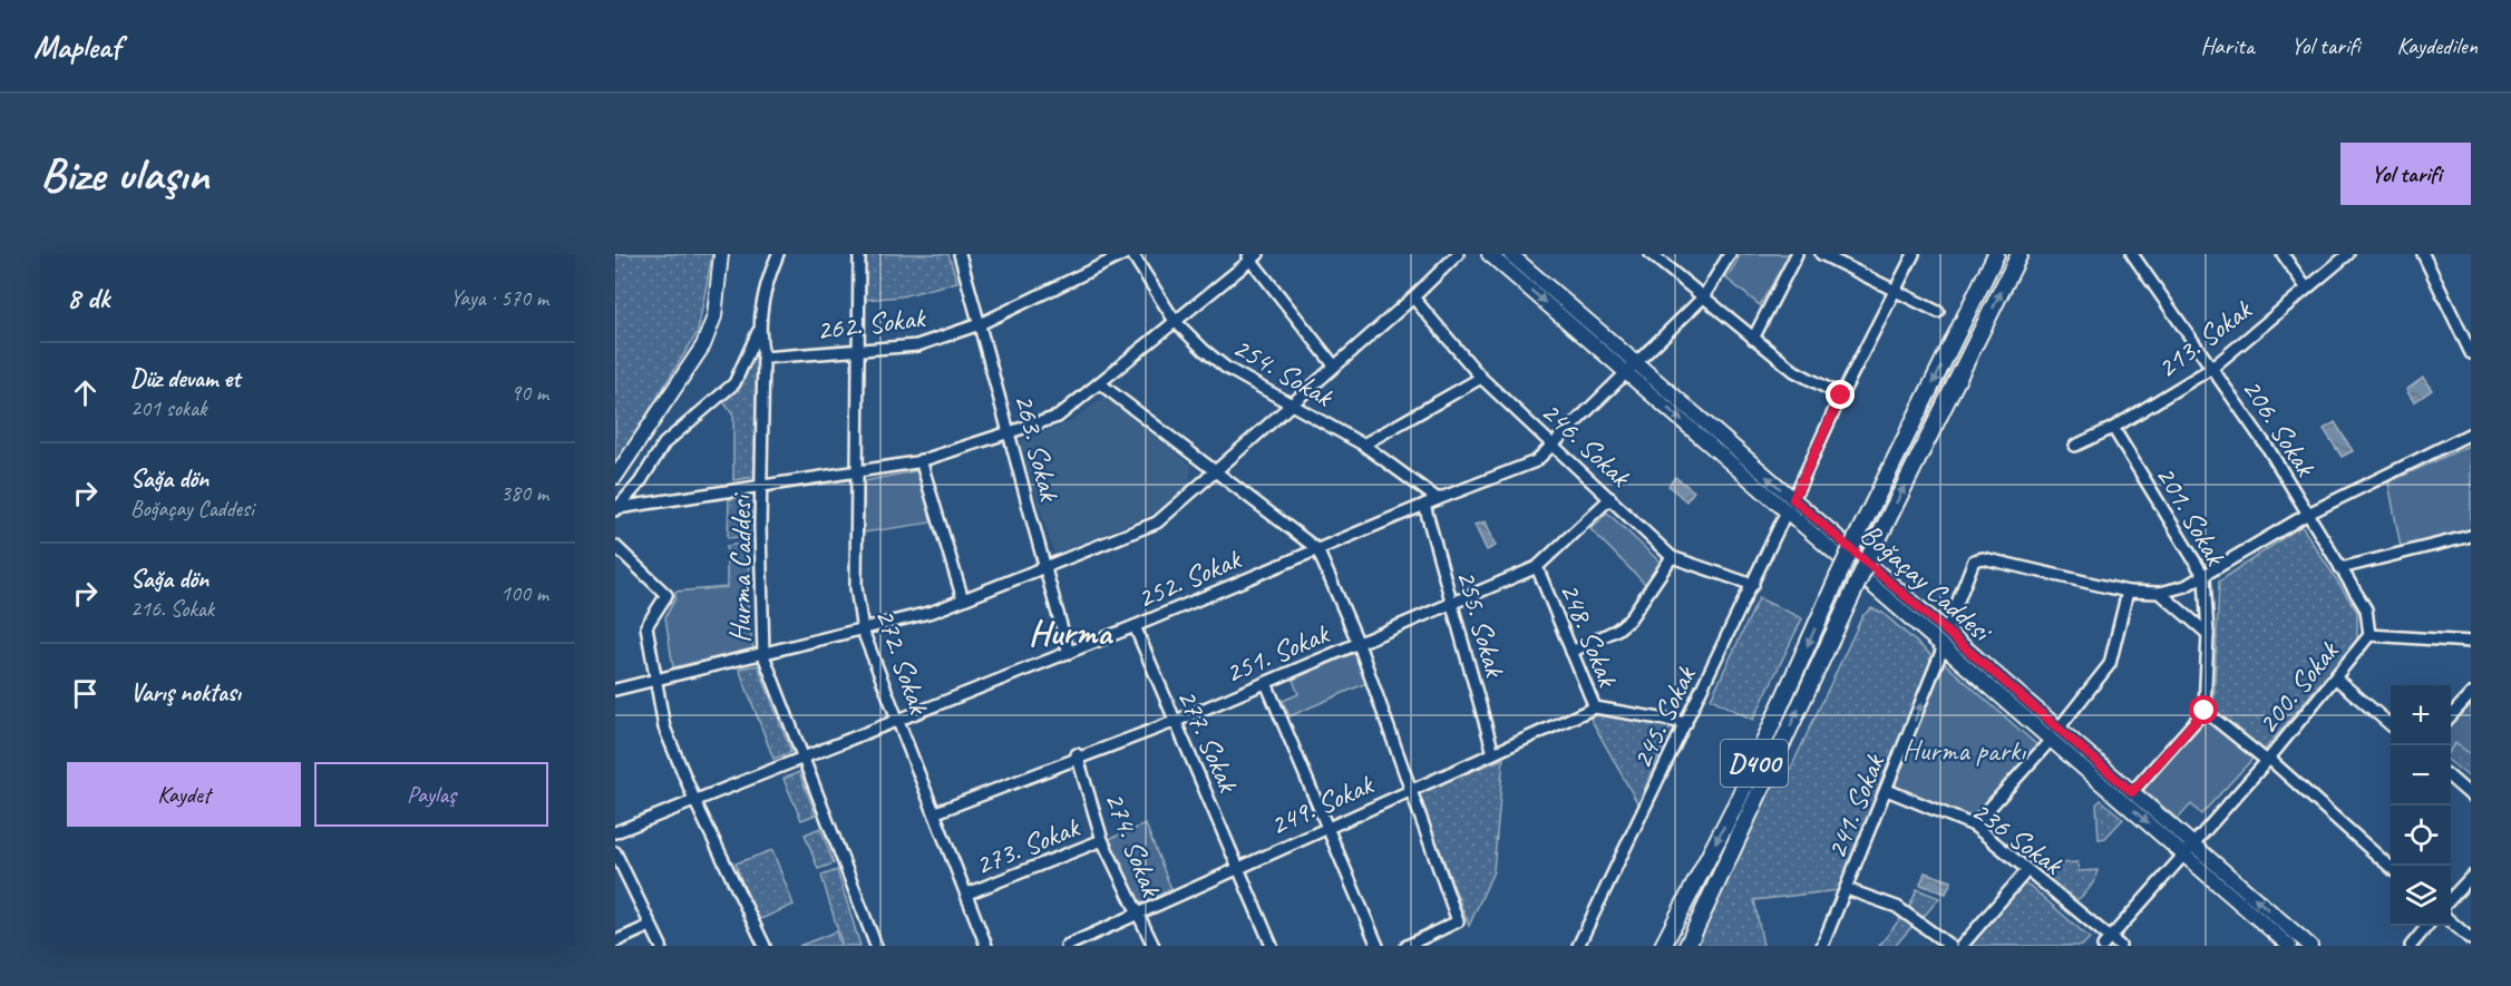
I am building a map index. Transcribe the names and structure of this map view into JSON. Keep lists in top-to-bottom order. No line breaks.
{"streets":{"highway":["D400"],"main road":["Boğaçay Caddesi"],"street":["262. Sokak","213. Sokak","254. Sokak","206. Sokak","246. Sokak","263. Sokak","201. Sokak","Hurma Caddesi","252. Sokak","255. Sokak","248. Sokak","251. Sokak","272. Sokak","200. Sokak","245. Sokak","277. Sokak","249. Sokak","241. Sokak","236 Sokak","274. Sokak","273. Sokak"]},"crossings":[["262. Sokak","263. Sokak"],["262. Sokak","Hurma Caddesi"],["262. Sokak","272. Sokak"],["213. Sokak","206. Sokak"],["213. Sokak","201. Sokak"],["254. Sokak","252. Sokak"],["206. Sokak","200. Sokak"],["206. Sokak","241. Sokak"],["246. Sokak","252. Sokak"],["246. Sokak","251. Sokak"],["246. Sokak","245. Sokak"],["263. Sokak","252. Sokak"],["201. Sokak","241. Sokak"],["Hurma Caddesi","252. Sokak"],["252. Sokak","Boğaçay Caddesi"],["252. Sokak","255. Sokak"],["252. Sokak","272. Sokak"],["252. Sokak","277. Sokak"],["Boğaçay Caddesi","200. Sokak"],["Boğaçay Caddesi","245. Sokak"],["Boğaçay Caddesi","241. Sokak"],["255. Sokak","251. Sokak"],["255. Sokak","249. Sokak"],["248. Sokak","251. Sokak"],["248. Sokak","245. Sokak"],["248. Sokak","249. Sokak"],["251. Sokak","272. Sokak"],["251. Sokak","277. Sokak"],["251. Sokak","274. Sokak"],["272. Sokak","273. Sokak"],["200. Sokak","236 Sokak"],["277. Sokak","249. Sokak"],["249. Sokak","274. Sokak"],["241. Sokak","236 Sokak"],["274. Sokak","273. Sokak"]],"districts":["Hurma"],"parks":["Hurma parkı"],"page":{"header":"Mapleaf","nav":["Harita","Yol tarifi","Kaydedilen"],"buttons":["Yol tarifi",["Kaydet","Paylaş"]],"title":"Bize ulaşın","heading":["8 dk","Yaya · 570 m"],"list":[["Düz devam et","201 sokak","90 m"],["Sağa dön","Boğaçay Caddesi","380 m"],["Sağa dön","216. Sokak","100 m"],"Varış noktası"],"map_buttons":["+","−"]}}
